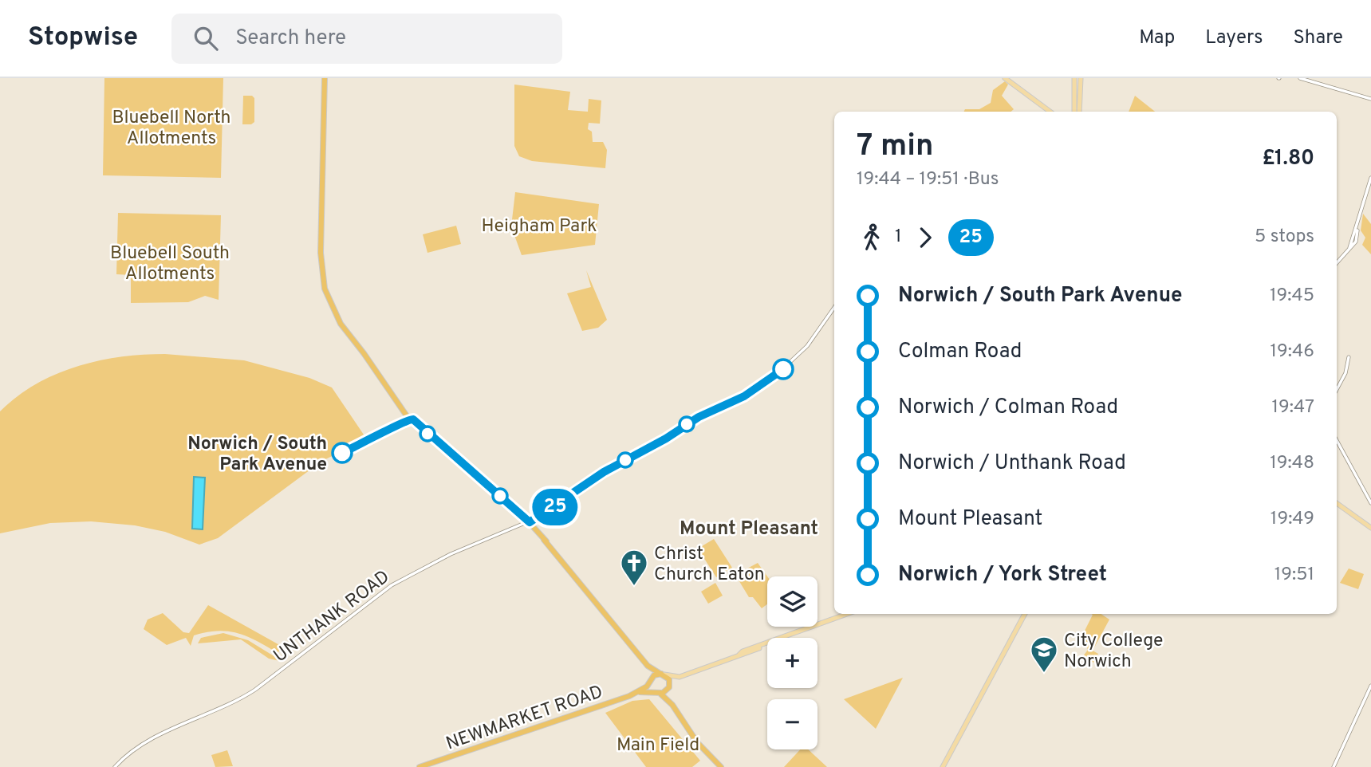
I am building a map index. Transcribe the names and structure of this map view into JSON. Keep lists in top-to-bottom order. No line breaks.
{"streets":{"highway":["NEWMARKET ROAD"],"street":["UNTHANK ROAD"]},"districts":["Mount Pleasant"],"parks":["Bluebell North Allotments","Heigham Park","Bluebell South Allotments","Main Field"],"places":{"other":["Norwich / South Park Avenue"],"church":["Christ Church Eaton"],"school or university":["City College Norwich"]},"lines":["bus line 25"],"page":{"header":"Stopwise","search":"Search here","nav":["Map","Layers","Share"],"on_map":"25","heading":["7 min","19:44 – 19:51 · Bus","£1.80"],"legs":["1","25","5 stops"],"list":[{"name":"Norwich / South Park Avenue","value":"19:45"},{"name":"Colman Road","value":"19:46"},{"name":"Norwich / Colman Road","value":"19:47"},{"name":"Norwich / Unthank Road","value":"19:48"},{"name":"Mount Pleasant","value":"19:49"},{"name":"Norwich / York Street","value":"19:51"}],"map_buttons":["+","−"]}}
